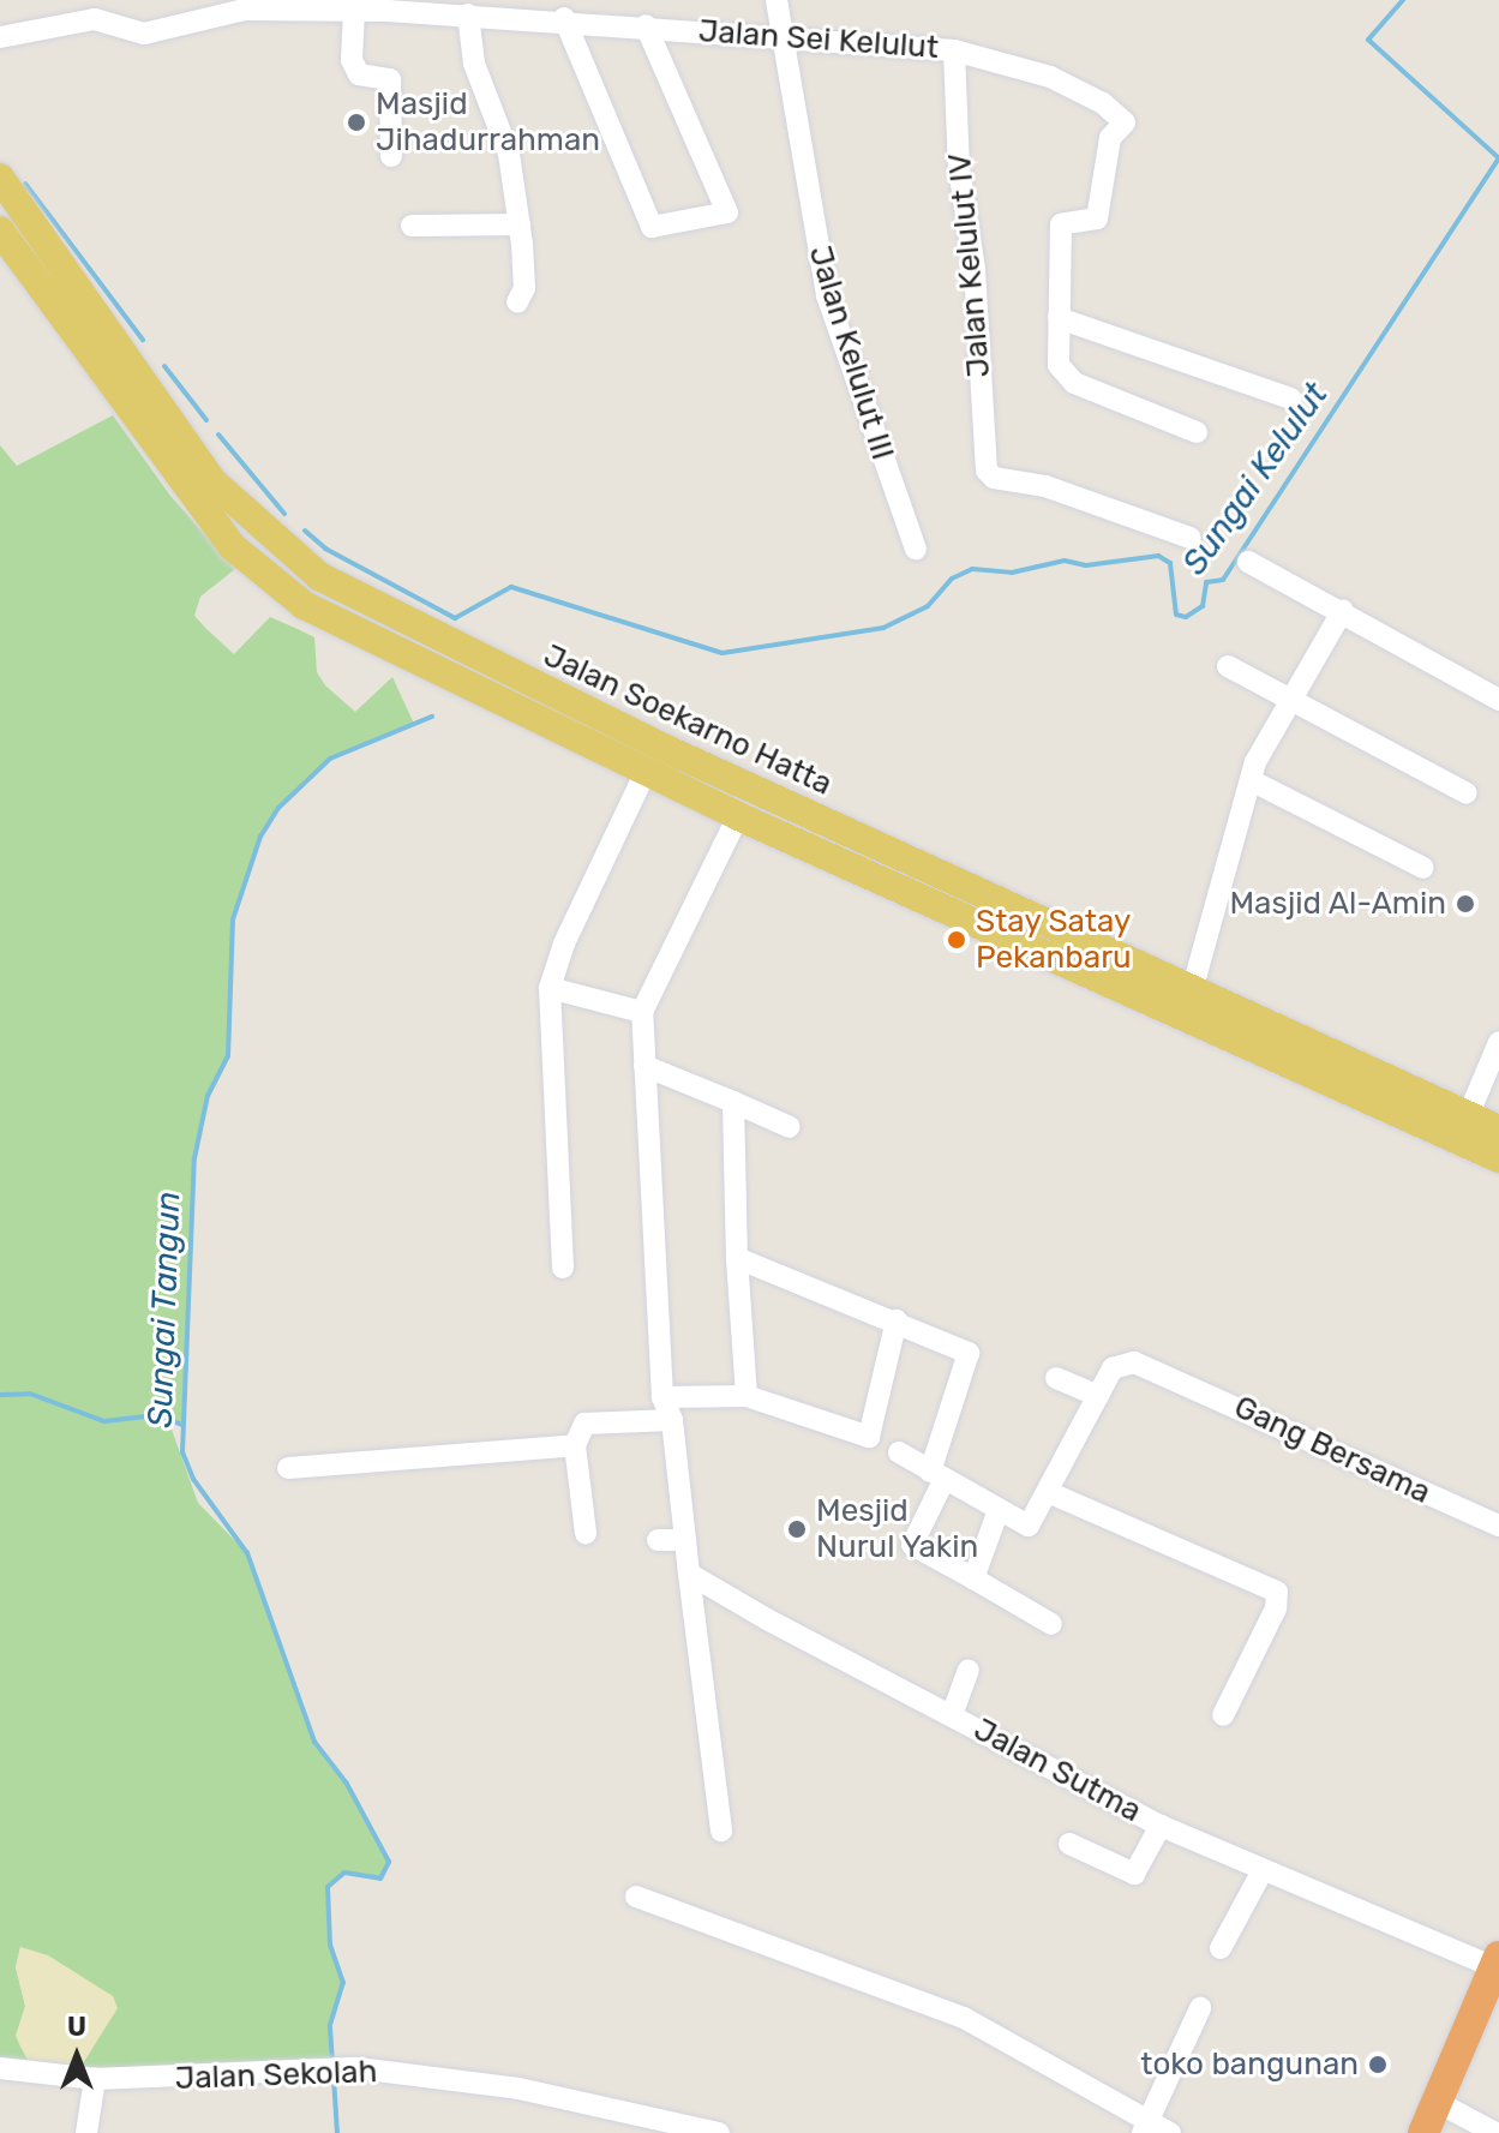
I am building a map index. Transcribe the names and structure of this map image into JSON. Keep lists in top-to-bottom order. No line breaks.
{"streets":{"main road":["Jalan Soekarno Hatta"],"street":["Jalan Sei Kelulut","Jalan Kelulut IV","Jalan Kelulut III","Gang Bersama","Jalan Sutma","Jalan Sekolah"]},"crossings":[["Jalan Sei Kelulut","Jalan Kelulut IV"],["Jalan Sei Kelulut","Jalan Kelulut III"]],"water":["Sungai Kelulut","Sungai Tangun"],"places":["Masjid Jihadurrahman","Masjid Al-Amin","Stay Satay Pekanbaru","Mesjid Nurul Yakin","toko bangunan"],"north":"top"}
